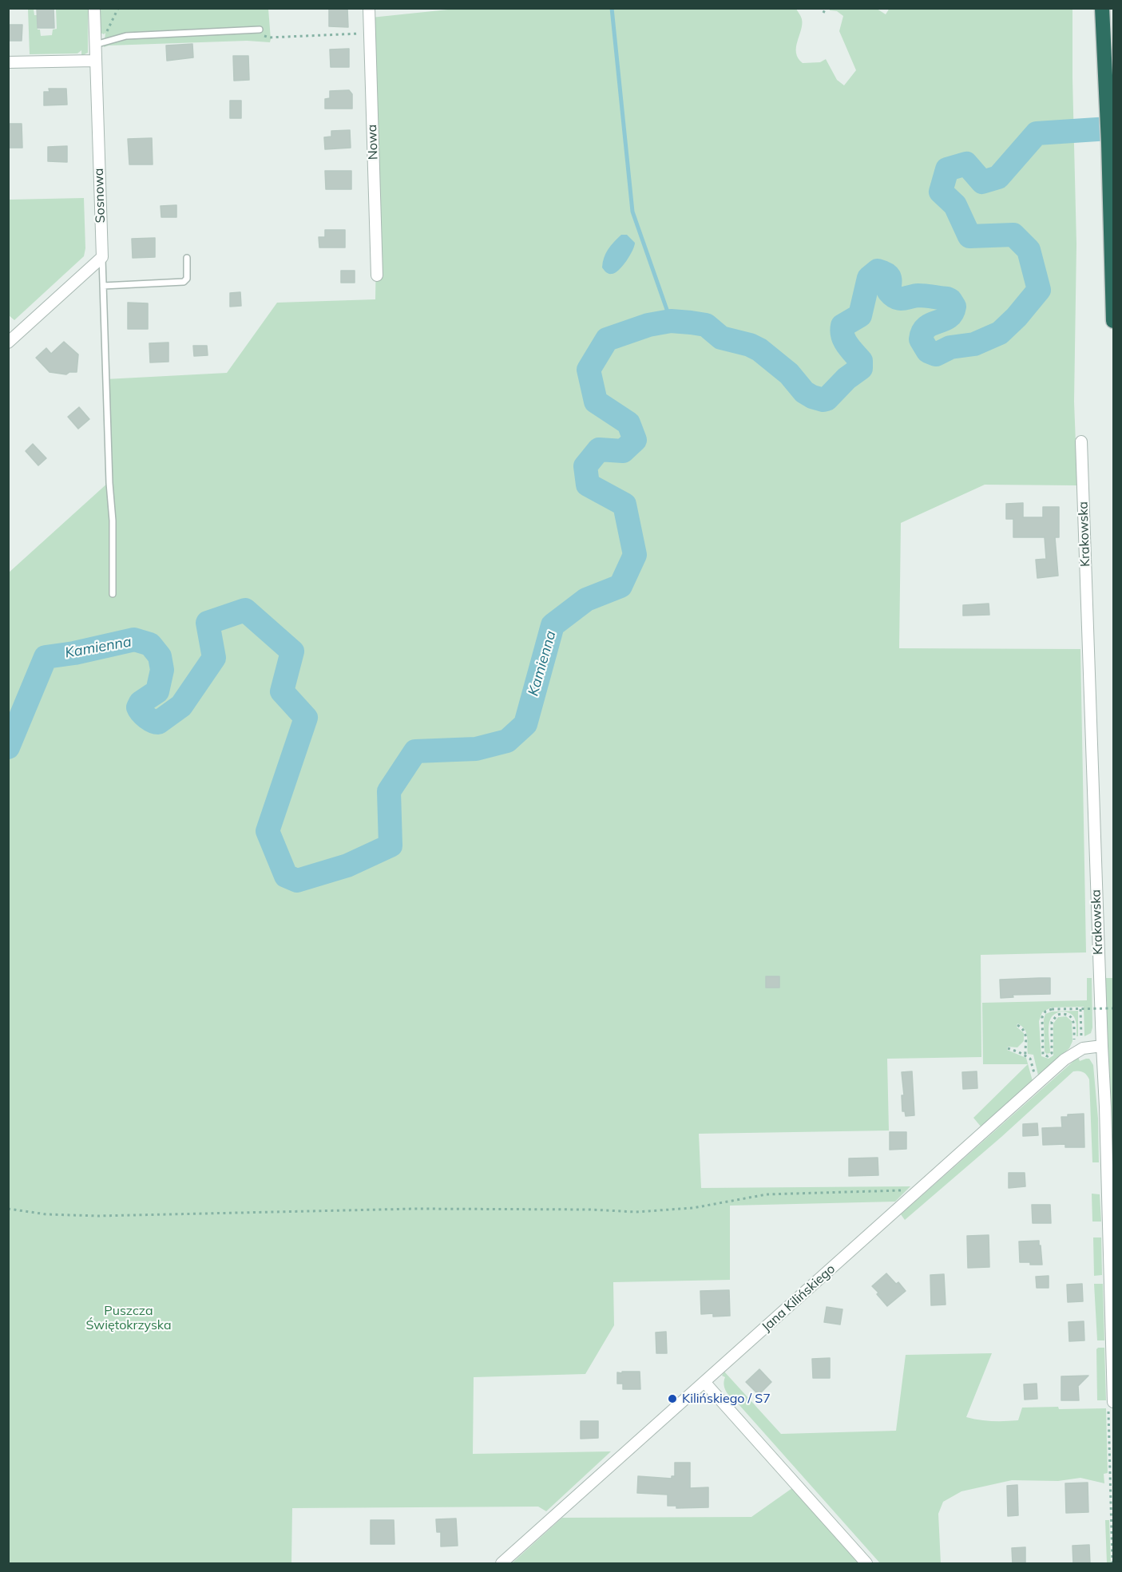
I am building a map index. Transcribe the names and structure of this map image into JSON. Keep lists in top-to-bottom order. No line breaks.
{"streets":{"street":["Nowa","Sosnowa","Krakowska","Jana Kilińskiego"]},"crossings":[["Krakowska","Jana Kilińskiego"]],"water":["Kamienna"],"parks":["Puszcza Świętokrzyska"],"places":["Kilińskiego / S7"]}
